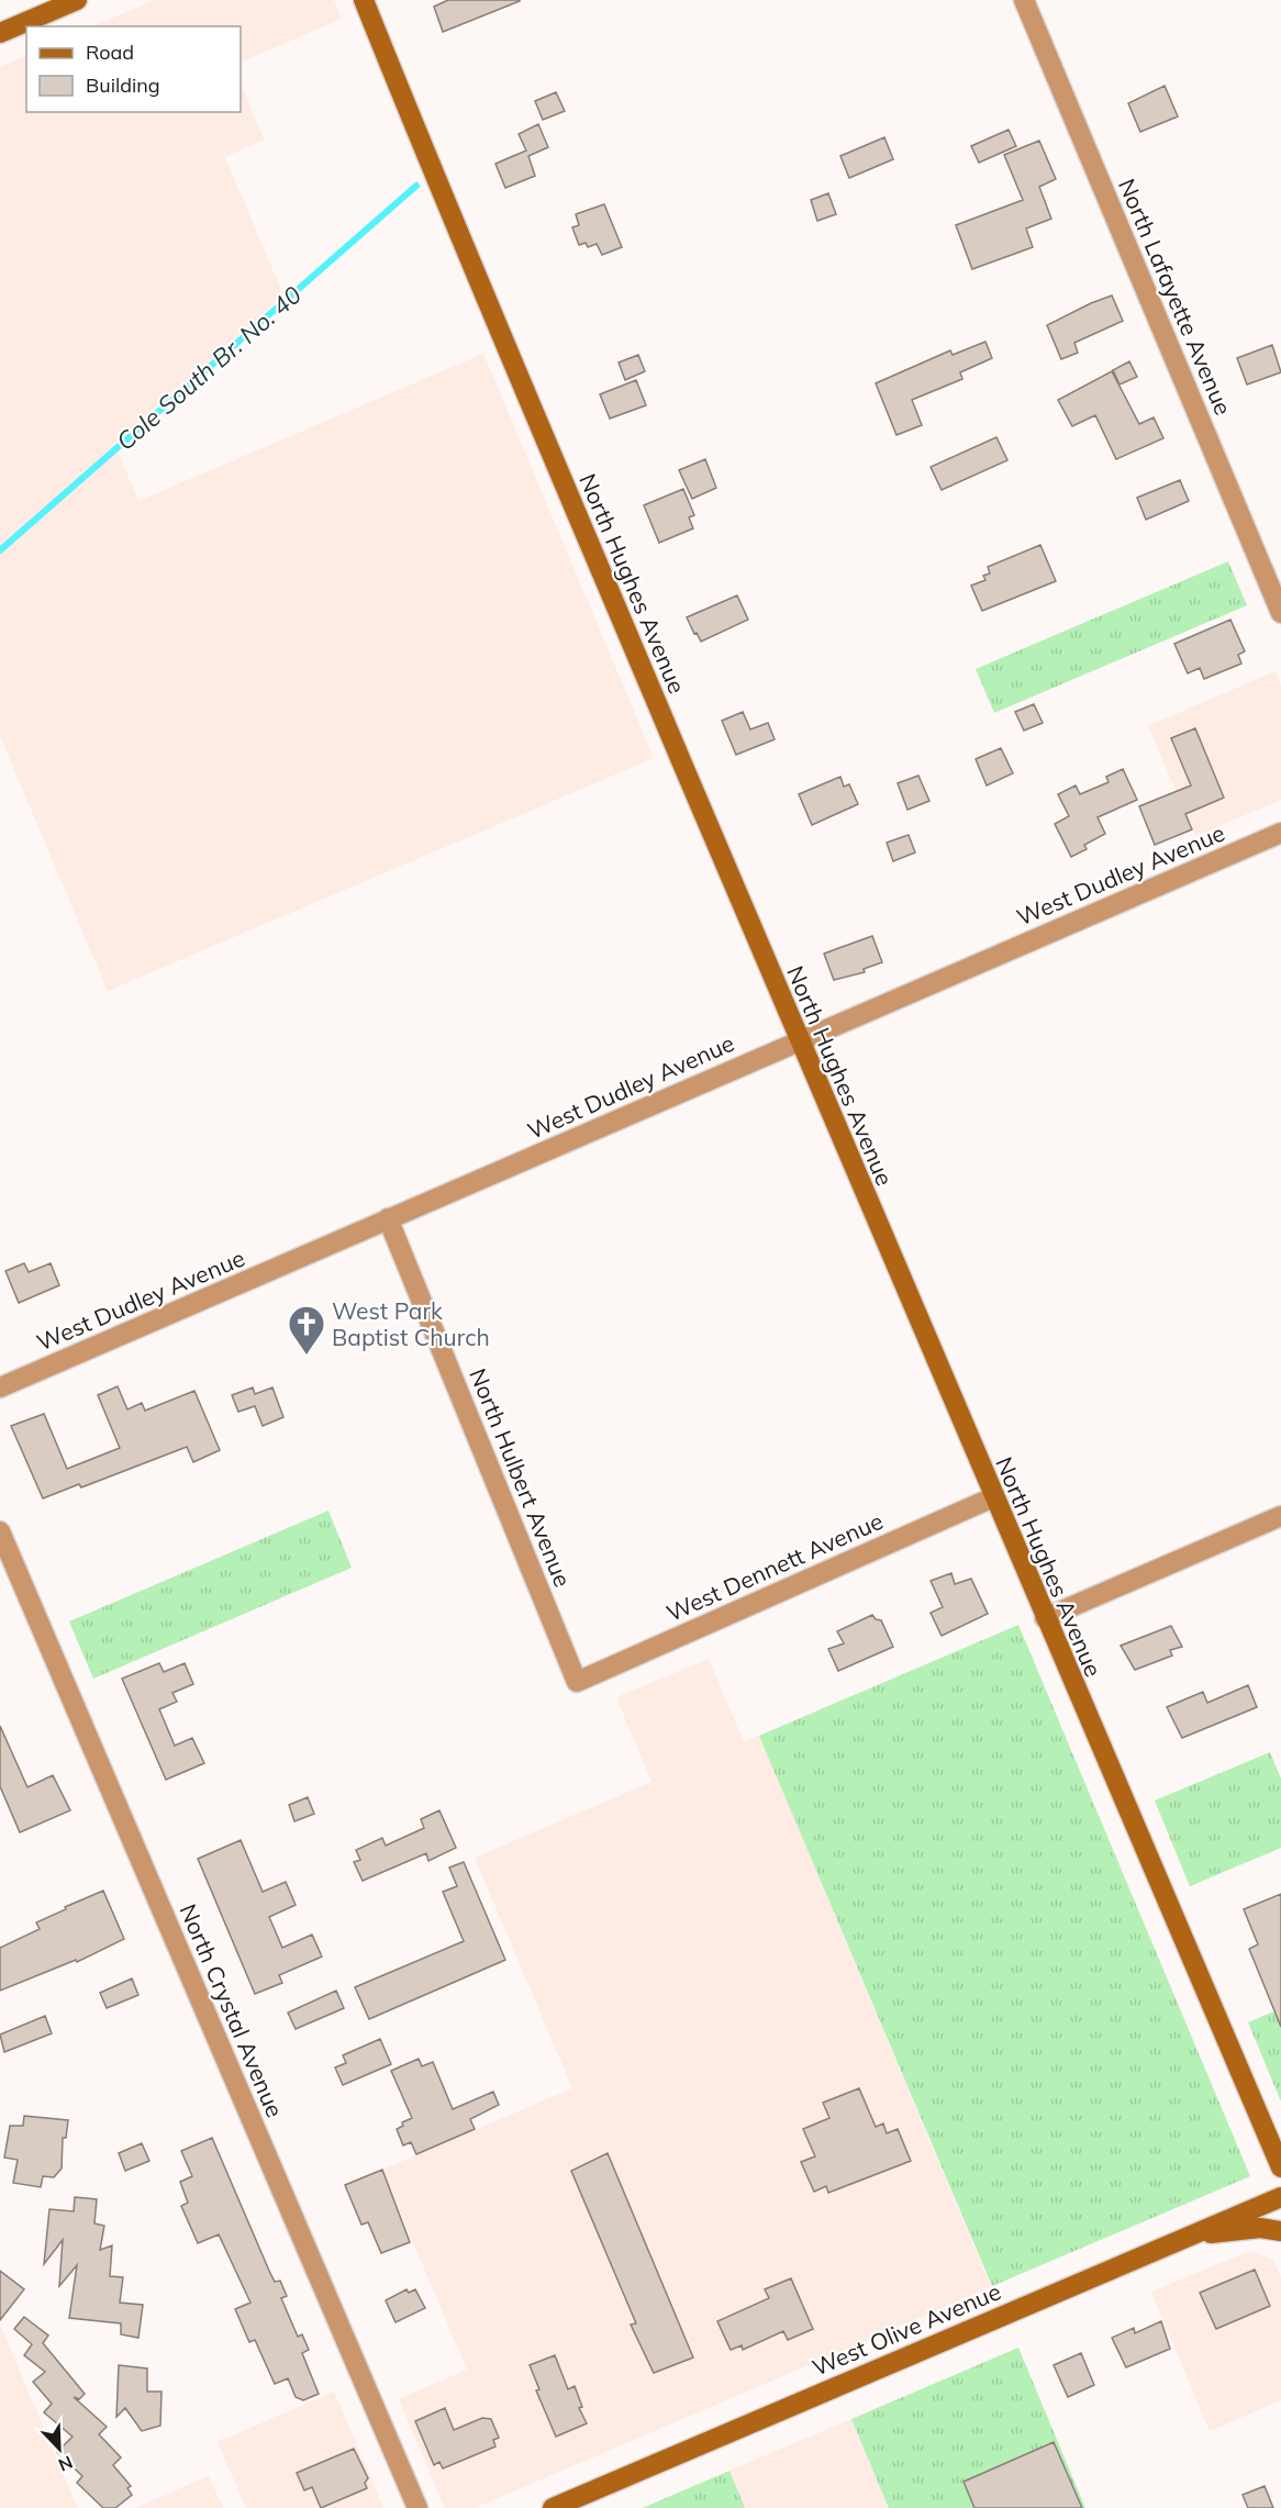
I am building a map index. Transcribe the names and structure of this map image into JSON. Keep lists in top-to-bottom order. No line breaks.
{"streets":{"street":["North Lafayette Avenue","North Hughes Avenue","West Dudley Avenue","North Hulbert Avenue","West Dennett Avenue","North Crystal Avenue","West Olive Avenue"]},"crossings":[["North Hughes Avenue","West Dudley Avenue"],["North Hughes Avenue","West Dennett Avenue"],["West Dudley Avenue","North Hulbert Avenue"],["North Hulbert Avenue","West Dennett Avenue"]],"water":["Cole South Br. No. 40"],"places":{"church":["West Park Baptist Church"]},"legend":["Road","Building"],"north":"bottom right"}
